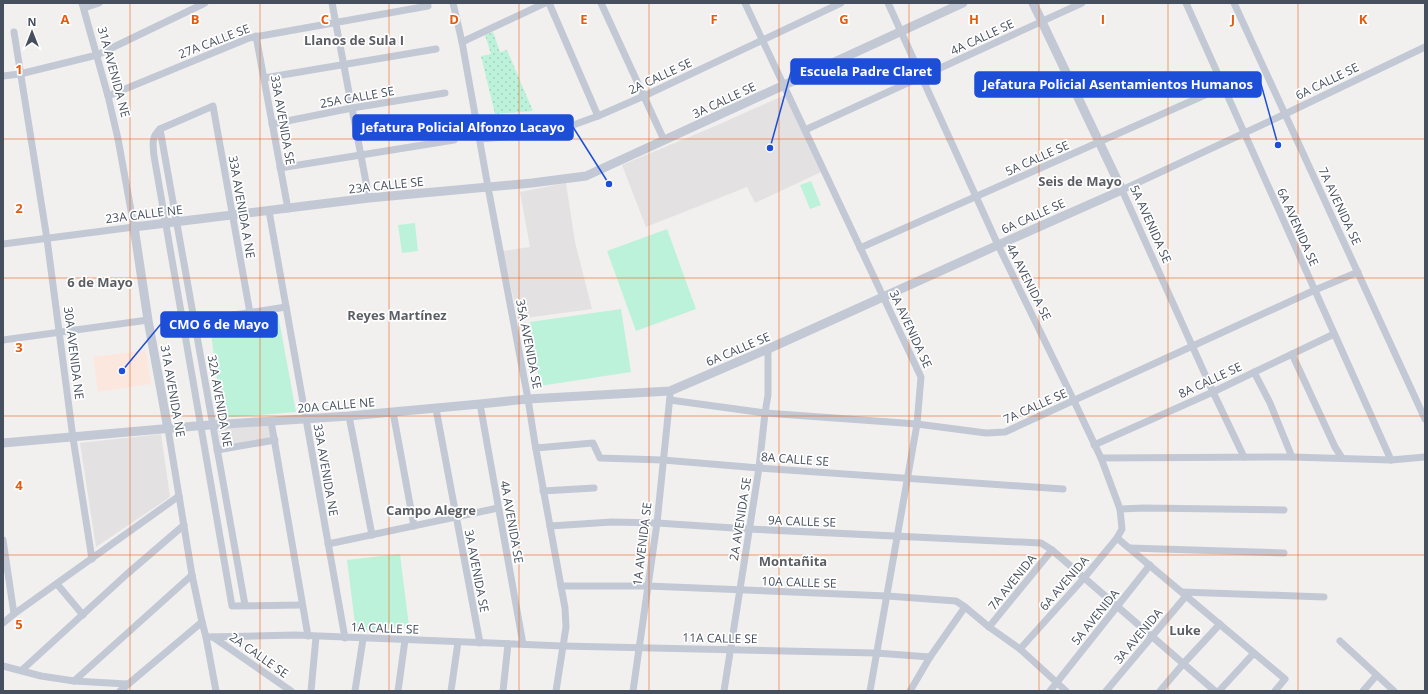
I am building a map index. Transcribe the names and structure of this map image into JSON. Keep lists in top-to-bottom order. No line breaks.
{"streets":{"street":["4A CALLE SE","27A CALLE SE","31A AVENIDA NE","2A CALLE SE","6A CALLE SE","25A CALLE SE","3A CALLE SE","33A AVENIDA SE","5A CALLE SE","23A CALLE SE","7A AVENIDA SE","33A AVENIDA A NE","23A CALLE NE","5A AVENIDA SE","6A AVENIDA SE","4A AVENIDA SE","3A AVENIDA SE","35A AVENIDA SE","30A AVENIDA NE","8A CALLE SE","32A AVENIDA NE","20A CALLE NE","7A CALLE SE","33A AVENIDA NE","2A AVENIDA SE","9A CALLE SE","1A AVENIDA SE","10A CALLE SE","7A AVENIDA","6A AVENIDA","5A AVENIDA","1A CALLE SE","3A AVENIDA","11A CALLE SE"]},"crossings":[["4A CALLE SE","5A AVENIDA SE"],["4A CALLE SE","4A AVENIDA SE"],["4A CALLE SE","3A AVENIDA SE"],["27A CALLE SE","31A AVENIDA NE"],["27A CALLE SE","33A AVENIDA SE"],["31A AVENIDA NE","2A CALLE SE"],["31A AVENIDA NE","23A CALLE NE"],["31A AVENIDA NE","20A CALLE NE"],["31A AVENIDA NE","1A CALLE SE"],["2A CALLE SE","3A AVENIDA SE"],["2A CALLE SE","35A AVENIDA SE"],["2A CALLE SE","1A CALLE SE"],["6A CALLE SE","7A AVENIDA SE"],["6A CALLE SE","5A AVENIDA SE"],["6A CALLE SE","6A AVENIDA SE"],["6A CALLE SE","4A AVENIDA SE"],["6A CALLE SE","3A AVENIDA SE"],["6A CALLE SE","20A CALLE NE"],["6A CALLE SE","2A AVENIDA SE"],["6A CALLE SE","1A AVENIDA SE"],["25A CALLE SE","33A AVENIDA SE"],["3A CALLE SE","23A CALLE SE"],["3A CALLE SE","4A AVENIDA SE"],["3A CALLE SE","3A AVENIDA SE"],["3A CALLE SE","35A AVENIDA SE"],["33A AVENIDA SE","23A CALLE SE"],["33A AVENIDA SE","23A CALLE NE"],["5A CALLE SE","5A AVENIDA SE"],["5A CALLE SE","6A AVENIDA SE"],["5A CALLE SE","4A AVENIDA SE"],["5A CALLE SE","3A AVENIDA SE"],["23A CALLE SE","23A CALLE NE"],["23A CALLE SE","35A AVENIDA SE"],["7A AVENIDA SE","7A CALLE SE"],["33A AVENIDA A NE","23A CALLE NE"],["33A AVENIDA A NE","32A AVENIDA NE"],["23A CALLE NE","30A AVENIDA NE"],["23A CALLE NE","32A AVENIDA NE"],["23A CALLE NE","33A AVENIDA NE"],["5A AVENIDA SE","8A CALLE SE"],["5A AVENIDA SE","7A CALLE SE"],["6A AVENIDA SE","8A CALLE SE"],["6A AVENIDA SE","7A CALLE SE"],["4A AVENIDA SE","8A CALLE SE"],["4A AVENIDA SE","20A CALLE NE"],["4A AVENIDA SE","7A CALLE SE"],["4A AVENIDA SE","6A AVENIDA"],["4A AVENIDA SE","1A CALLE SE"],["3A AVENIDA SE","8A CALLE SE"],["3A AVENIDA SE","20A CALLE NE"],["3A AVENIDA SE","7A CALLE SE"],["3A AVENIDA SE","9A CALLE SE"],["3A AVENIDA SE","10A CALLE SE"],["3A AVENIDA SE","1A CALLE SE"],["3A AVENIDA SE","11A CALLE SE"],["35A AVENIDA SE","8A CALLE SE"],["35A AVENIDA SE","20A CALLE NE"],["35A AVENIDA SE","9A CALLE SE"],["35A AVENIDA SE","10A CALLE SE"],["35A AVENIDA SE","1A CALLE SE"],["35A AVENIDA SE","11A CALLE SE"],["30A AVENIDA NE","20A CALLE NE"],["8A CALLE SE","2A AVENIDA SE"],["8A CALLE SE","1A AVENIDA SE"],["32A AVENIDA NE","20A CALLE NE"],["20A CALLE NE","33A AVENIDA NE"],["20A CALLE NE","1A AVENIDA SE"],["7A CALLE SE","2A AVENIDA SE"],["7A CALLE SE","1A AVENIDA SE"],["33A AVENIDA NE","1A CALLE SE"],["2A AVENIDA SE","9A CALLE SE"],["2A AVENIDA SE","10A CALLE SE"],["2A AVENIDA SE","11A CALLE SE"],["9A CALLE SE","1A AVENIDA SE"],["9A CALLE SE","7A AVENIDA"],["9A CALLE SE","6A AVENIDA"],["9A CALLE SE","5A AVENIDA"],["9A CALLE SE","3A AVENIDA"],["1A AVENIDA SE","10A CALLE SE"],["1A AVENIDA SE","11A CALLE SE"],["10A CALLE SE","7A AVENIDA"],["10A CALLE SE","6A AVENIDA"],["10A CALLE SE","5A AVENIDA"],["1A CALLE SE","11A CALLE SE"]],"districts":["Llanos de Sula I","Seis de Mayo","6 de Mayo","Reyes Martínez","Campo Alegre","Montañita","Luke"],"places":["Jefatura Policial Asentamientos Humanos","Escuela Padre Claret","Jefatura Policial Alfonzo Lacayo","CMO 6 de Mayo"],"north":"top","grid":{"columns":["A","B","C","D","E","F","G","H","I","J","K"],"rows":["1","2","3","4","5"]}}
